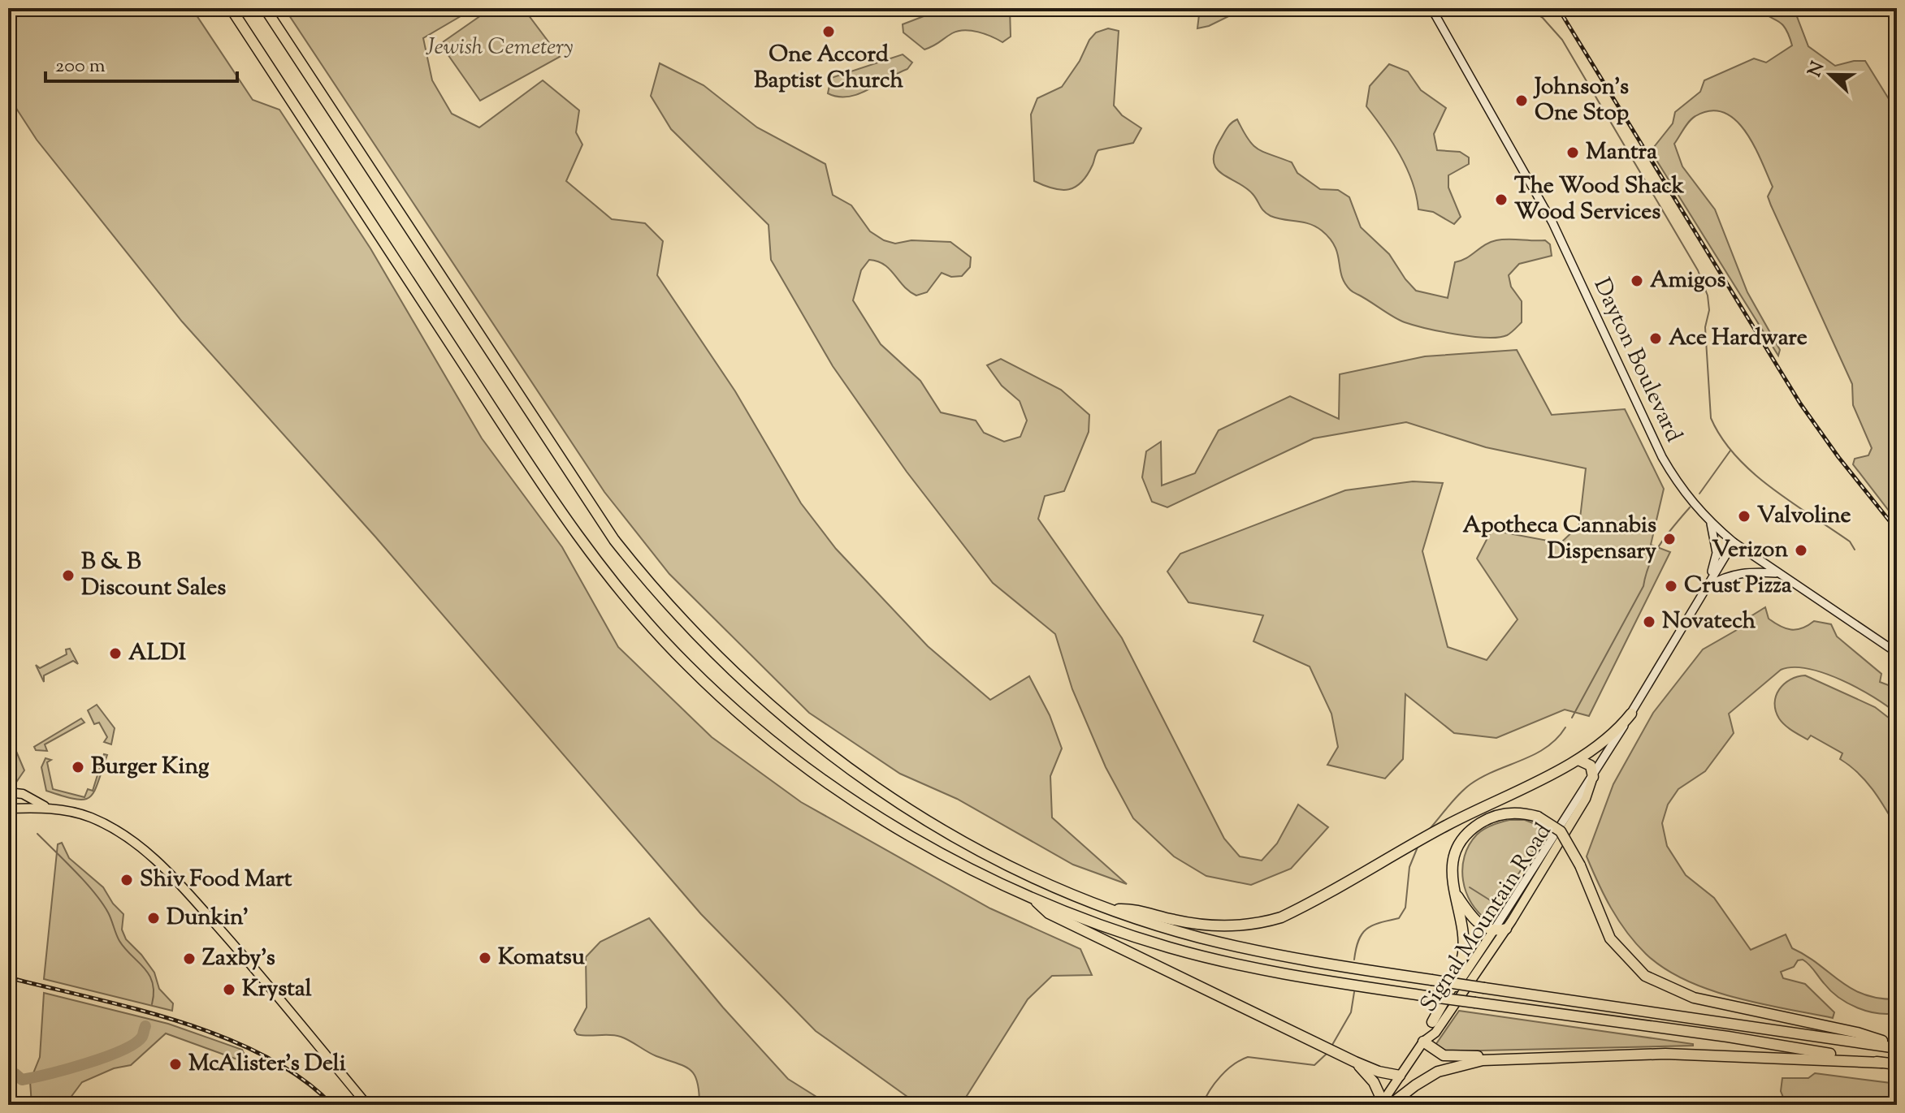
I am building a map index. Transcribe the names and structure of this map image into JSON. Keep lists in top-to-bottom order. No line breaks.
{"streets":{"main road":["Dayton Boulevard","Signal Mountain Road"]},"crossings":[["Dayton Boulevard","Signal Mountain Road"]],"parks":["Jewish Cemetery"],"places":["One Accord Baptist Church","Johnson's One Stop","Mantra","The Wood Shack Wood Services","Amigos","Ace Hardware","Valvoline","Apotheca Cannabis Dispensary","Verizon","B & B Discount Sales","Crust Pizza","Novatech","ALDI","Burger King","Shiv Food Mart","Dunkin'","Komatsu","Zaxby's","Krystal","McAlister's Deli"],"scale_bar":"200 m","north":"left"}
